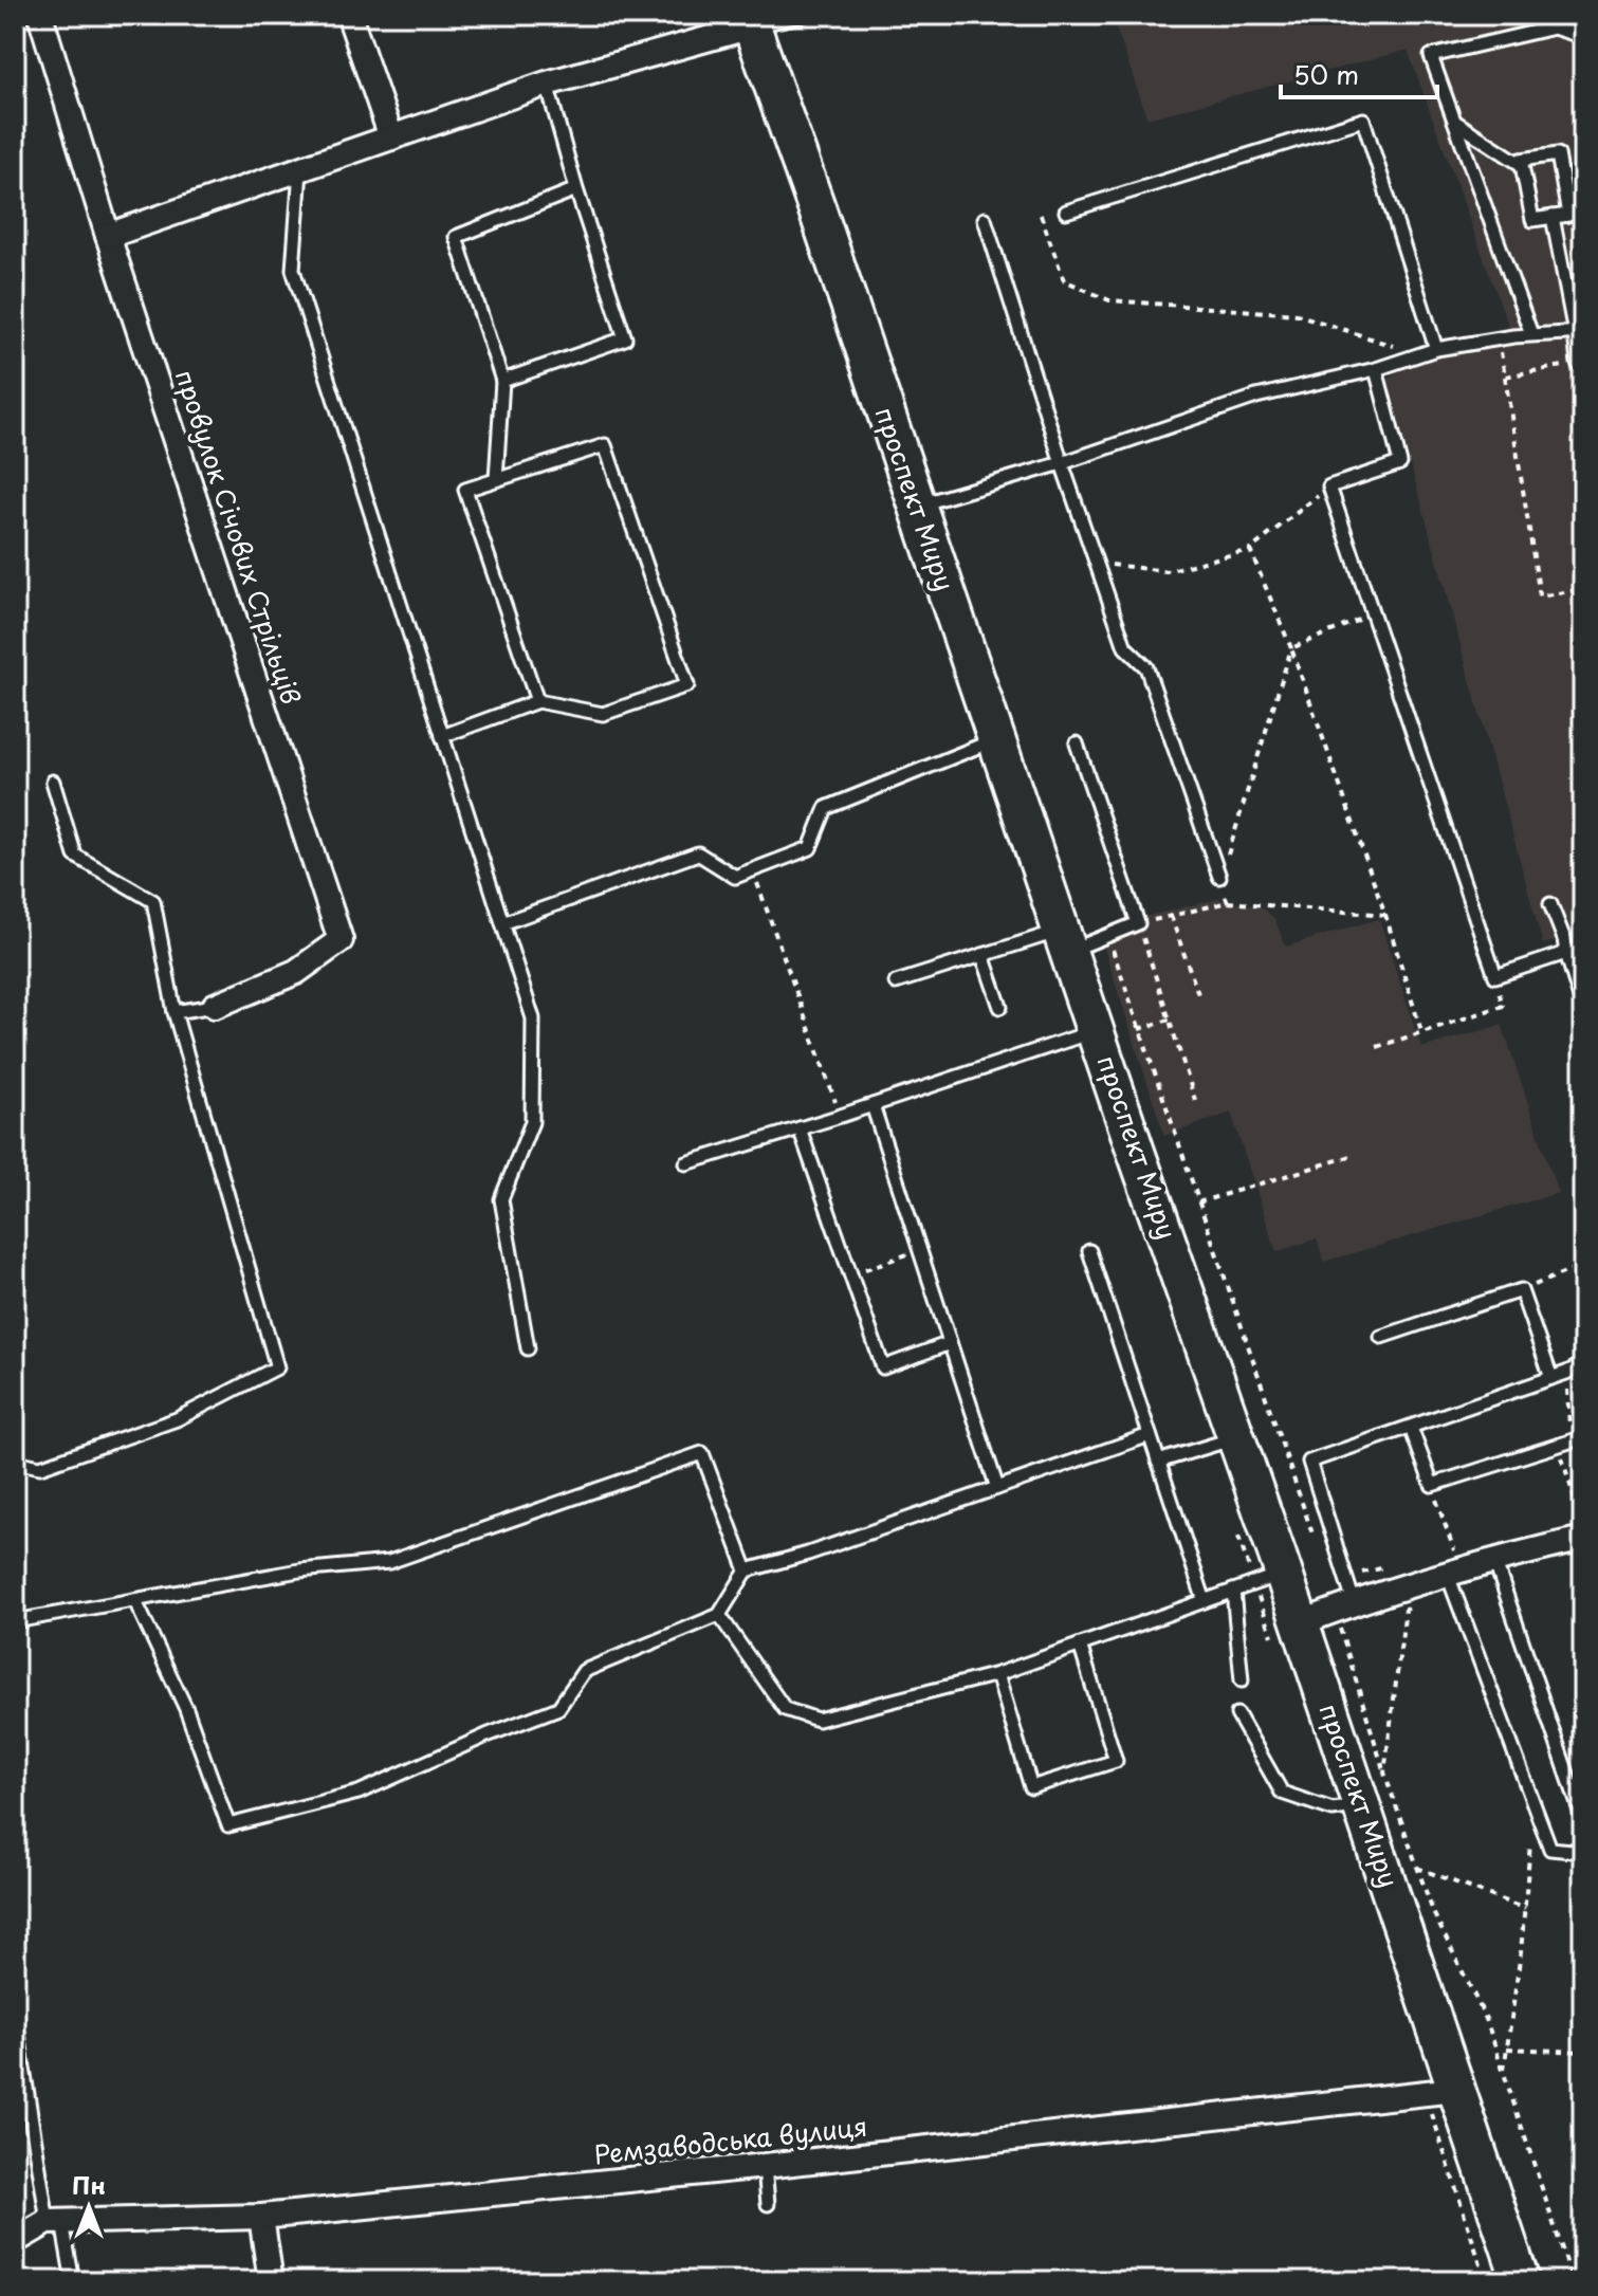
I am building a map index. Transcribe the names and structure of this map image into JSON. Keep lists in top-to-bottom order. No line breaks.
{"streets":{"main road":["проспект Миру"],"street":["провулок Січових Стрільців","Ремзаводська вулиця"]},"crossings":[["проспект Миру","Ремзаводська вулиця"]],"scale_bar":"50 m","north":"top"}
